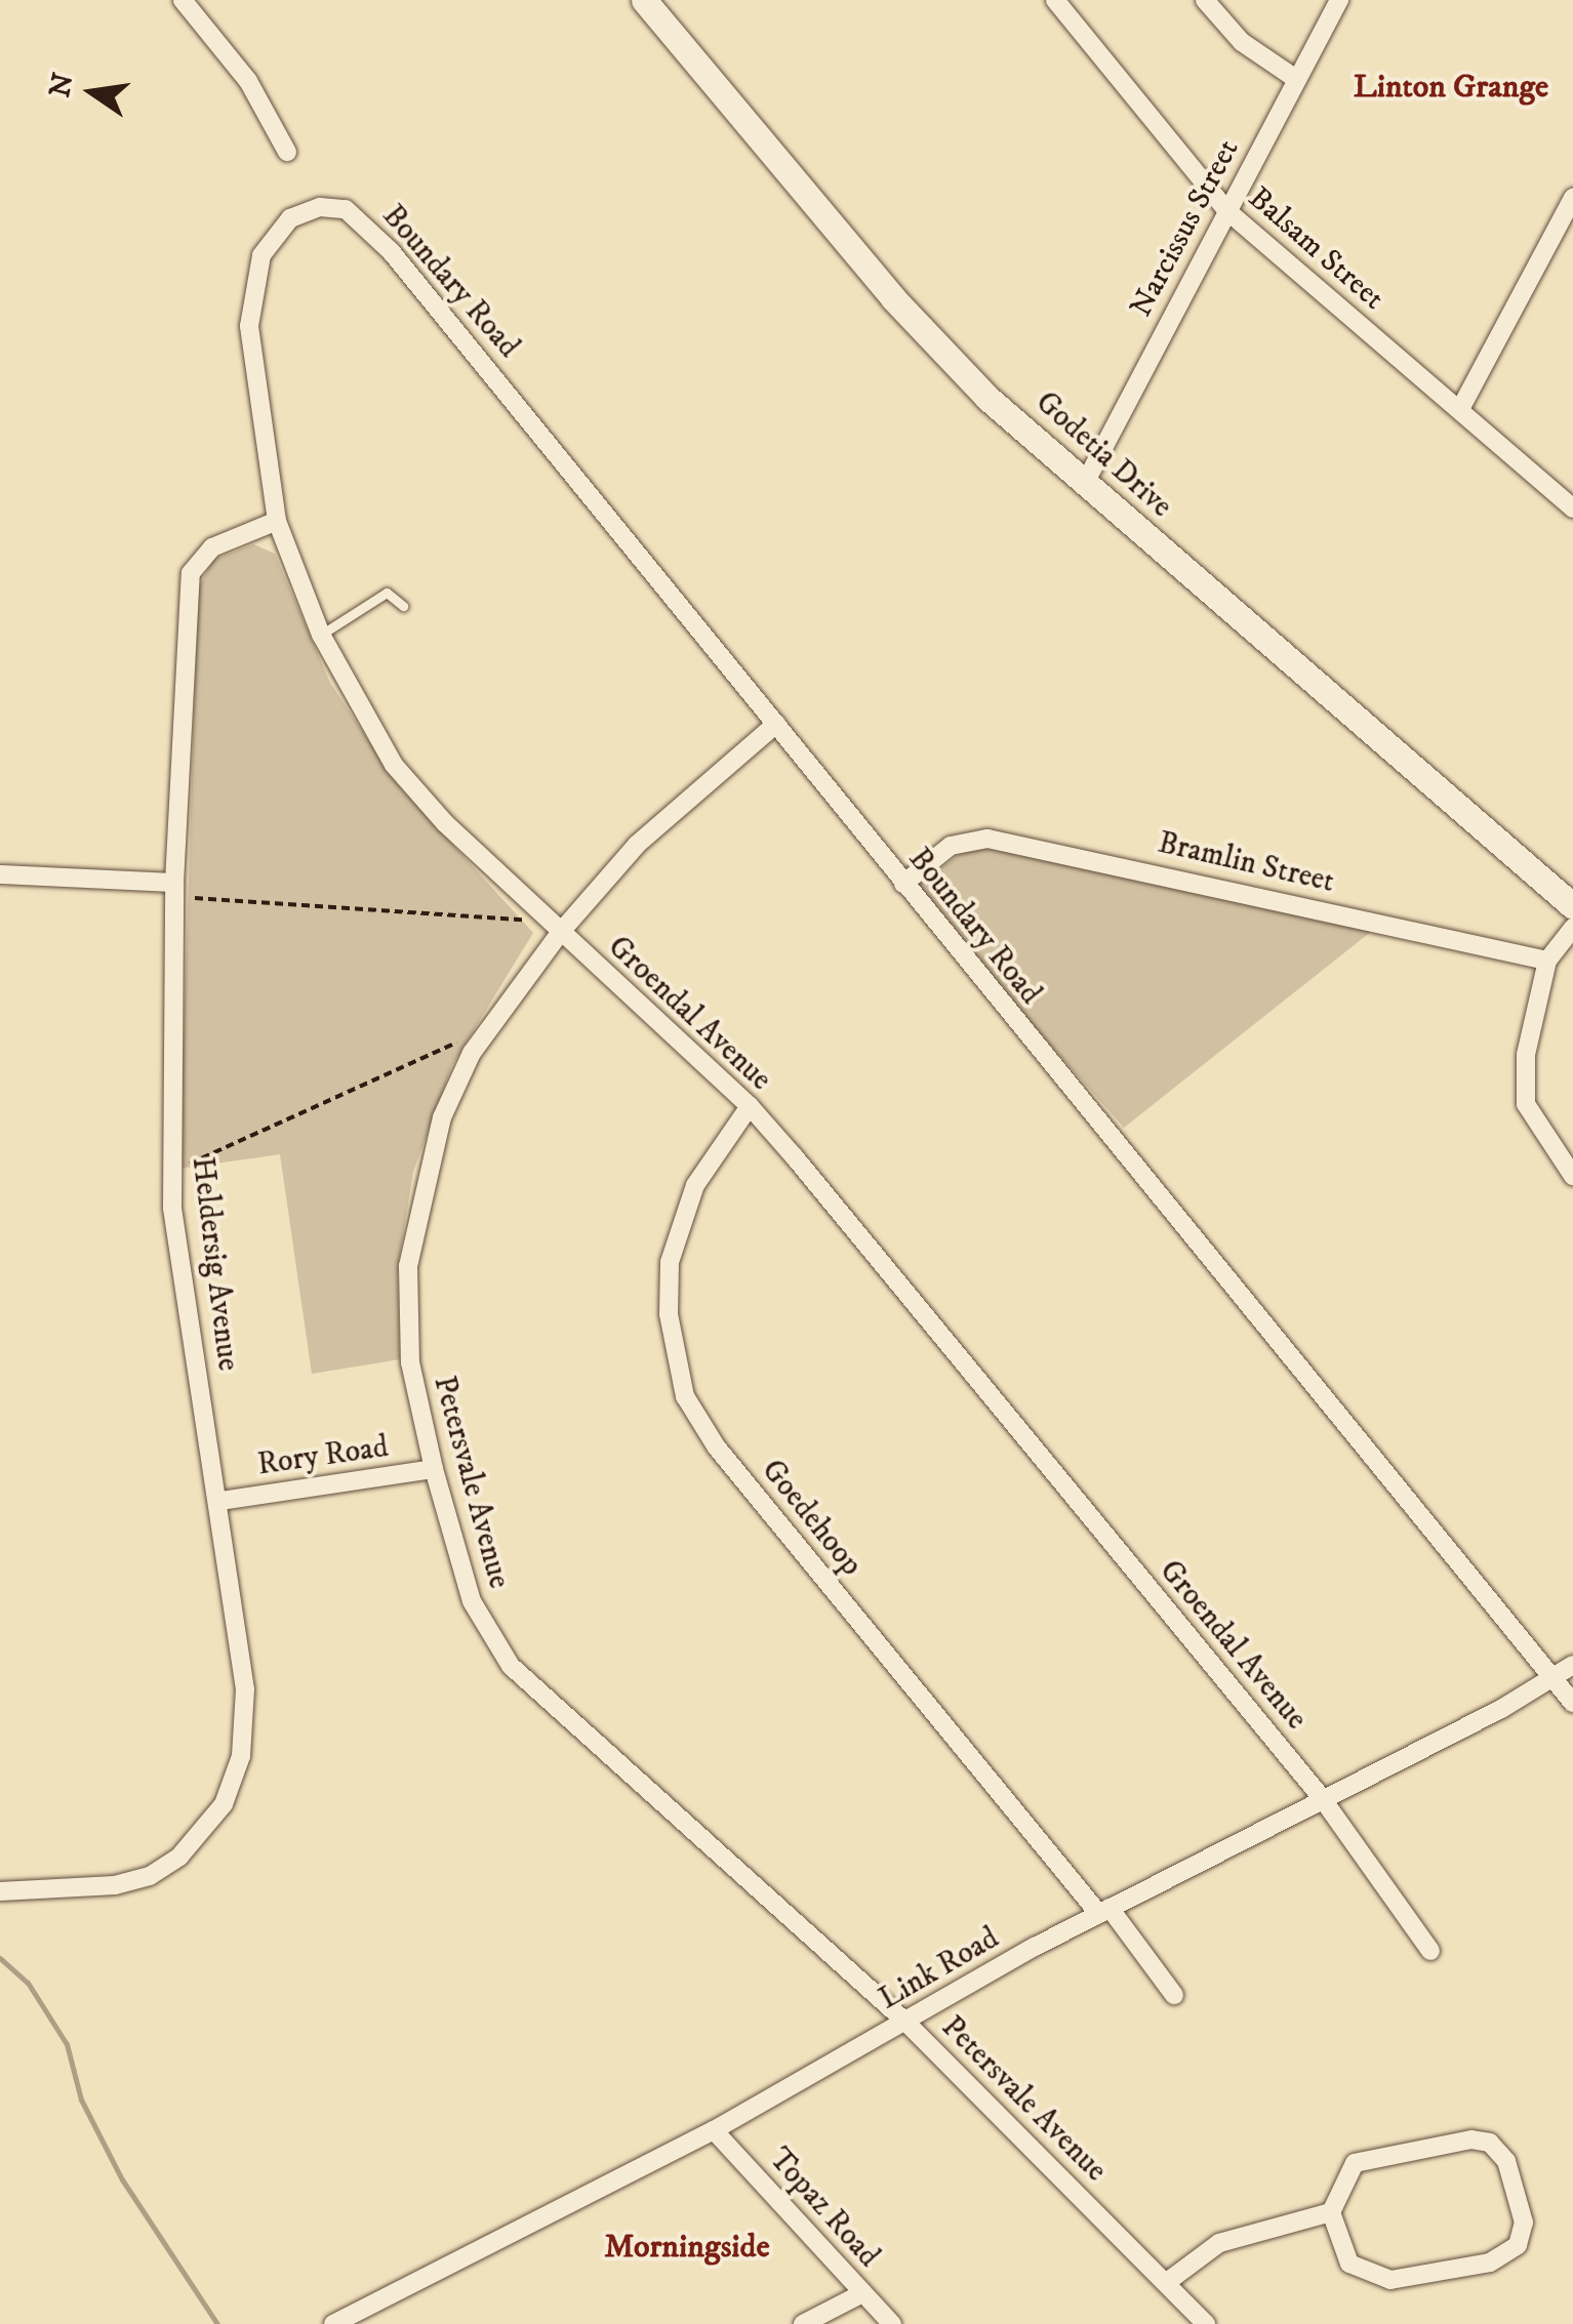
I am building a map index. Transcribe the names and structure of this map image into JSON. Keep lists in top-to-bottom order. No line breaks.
{"streets":{"street":["Narcissus Street","Balsam Street","Boundary Road","Godetia Drive","Bramlin Street","Groendal Avenue","Heldersig Avenue","Rory Road","Petersvale Avenue","Goedehoop","Link Road","Topaz Road"]},"crossings":[["Narcissus Street","Balsam Street"],["Narcissus Street","Godetia Drive"],["Boundary Road","Bramlin Street"],["Boundary Road","Groendal Avenue"],["Boundary Road","Petersvale Avenue"],["Boundary Road","Link Road"],["Groendal Avenue","Heldersig Avenue"],["Groendal Avenue","Petersvale Avenue"],["Groendal Avenue","Goedehoop"],["Groendal Avenue","Link Road"],["Heldersig Avenue","Rory Road"],["Rory Road","Petersvale Avenue"],["Petersvale Avenue","Link Road"],["Goedehoop","Link Road"],["Link Road","Topaz Road"]],"districts":["Linton Grange","Morningside"],"north":"left"}
